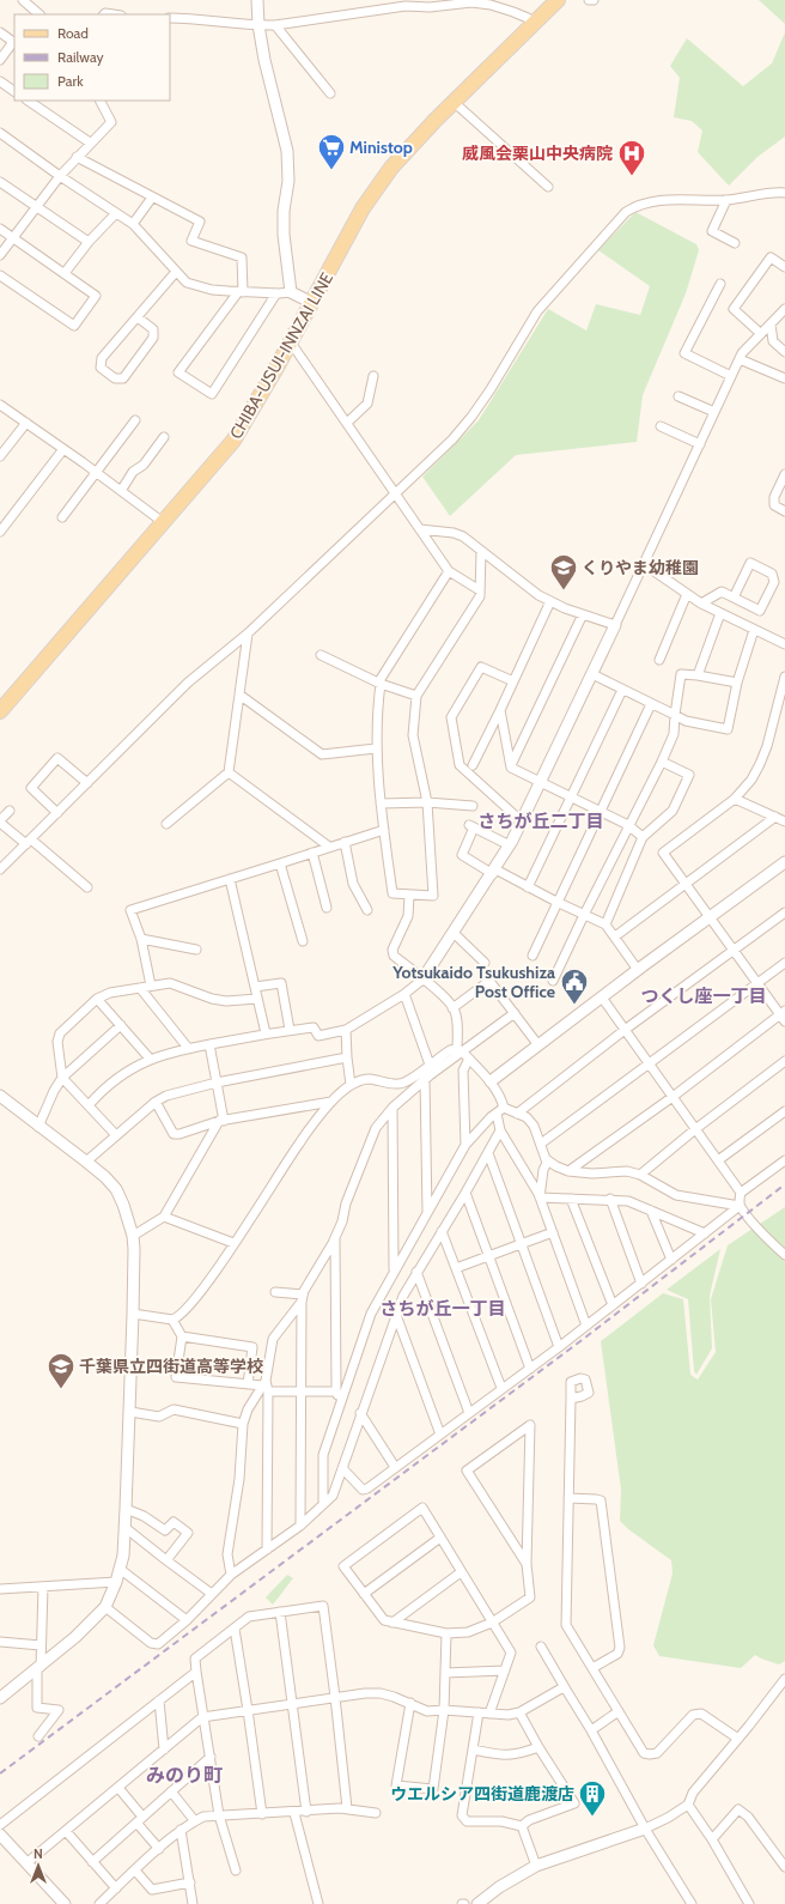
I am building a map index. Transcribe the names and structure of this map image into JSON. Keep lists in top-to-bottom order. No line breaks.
{"streets":{"main road":["CHIBA-USUI-INNZAI LINE"]},"districts":["さちが丘二丁目","つくし座一丁目","さちが丘一丁目","みのり町"],"places":{"supermarket":["Ministop"],"hospital":["威風会栗山中央病院"],"school or university":["くりやま幼稚園","千葉県立四街道高等学校"],"public building":["Yotsukaido Tsukushiza Post Office"],"building":["ウエルシア四街道鹿渡店"]},"legend":["Road","Railway","Park"],"north":"top"}
